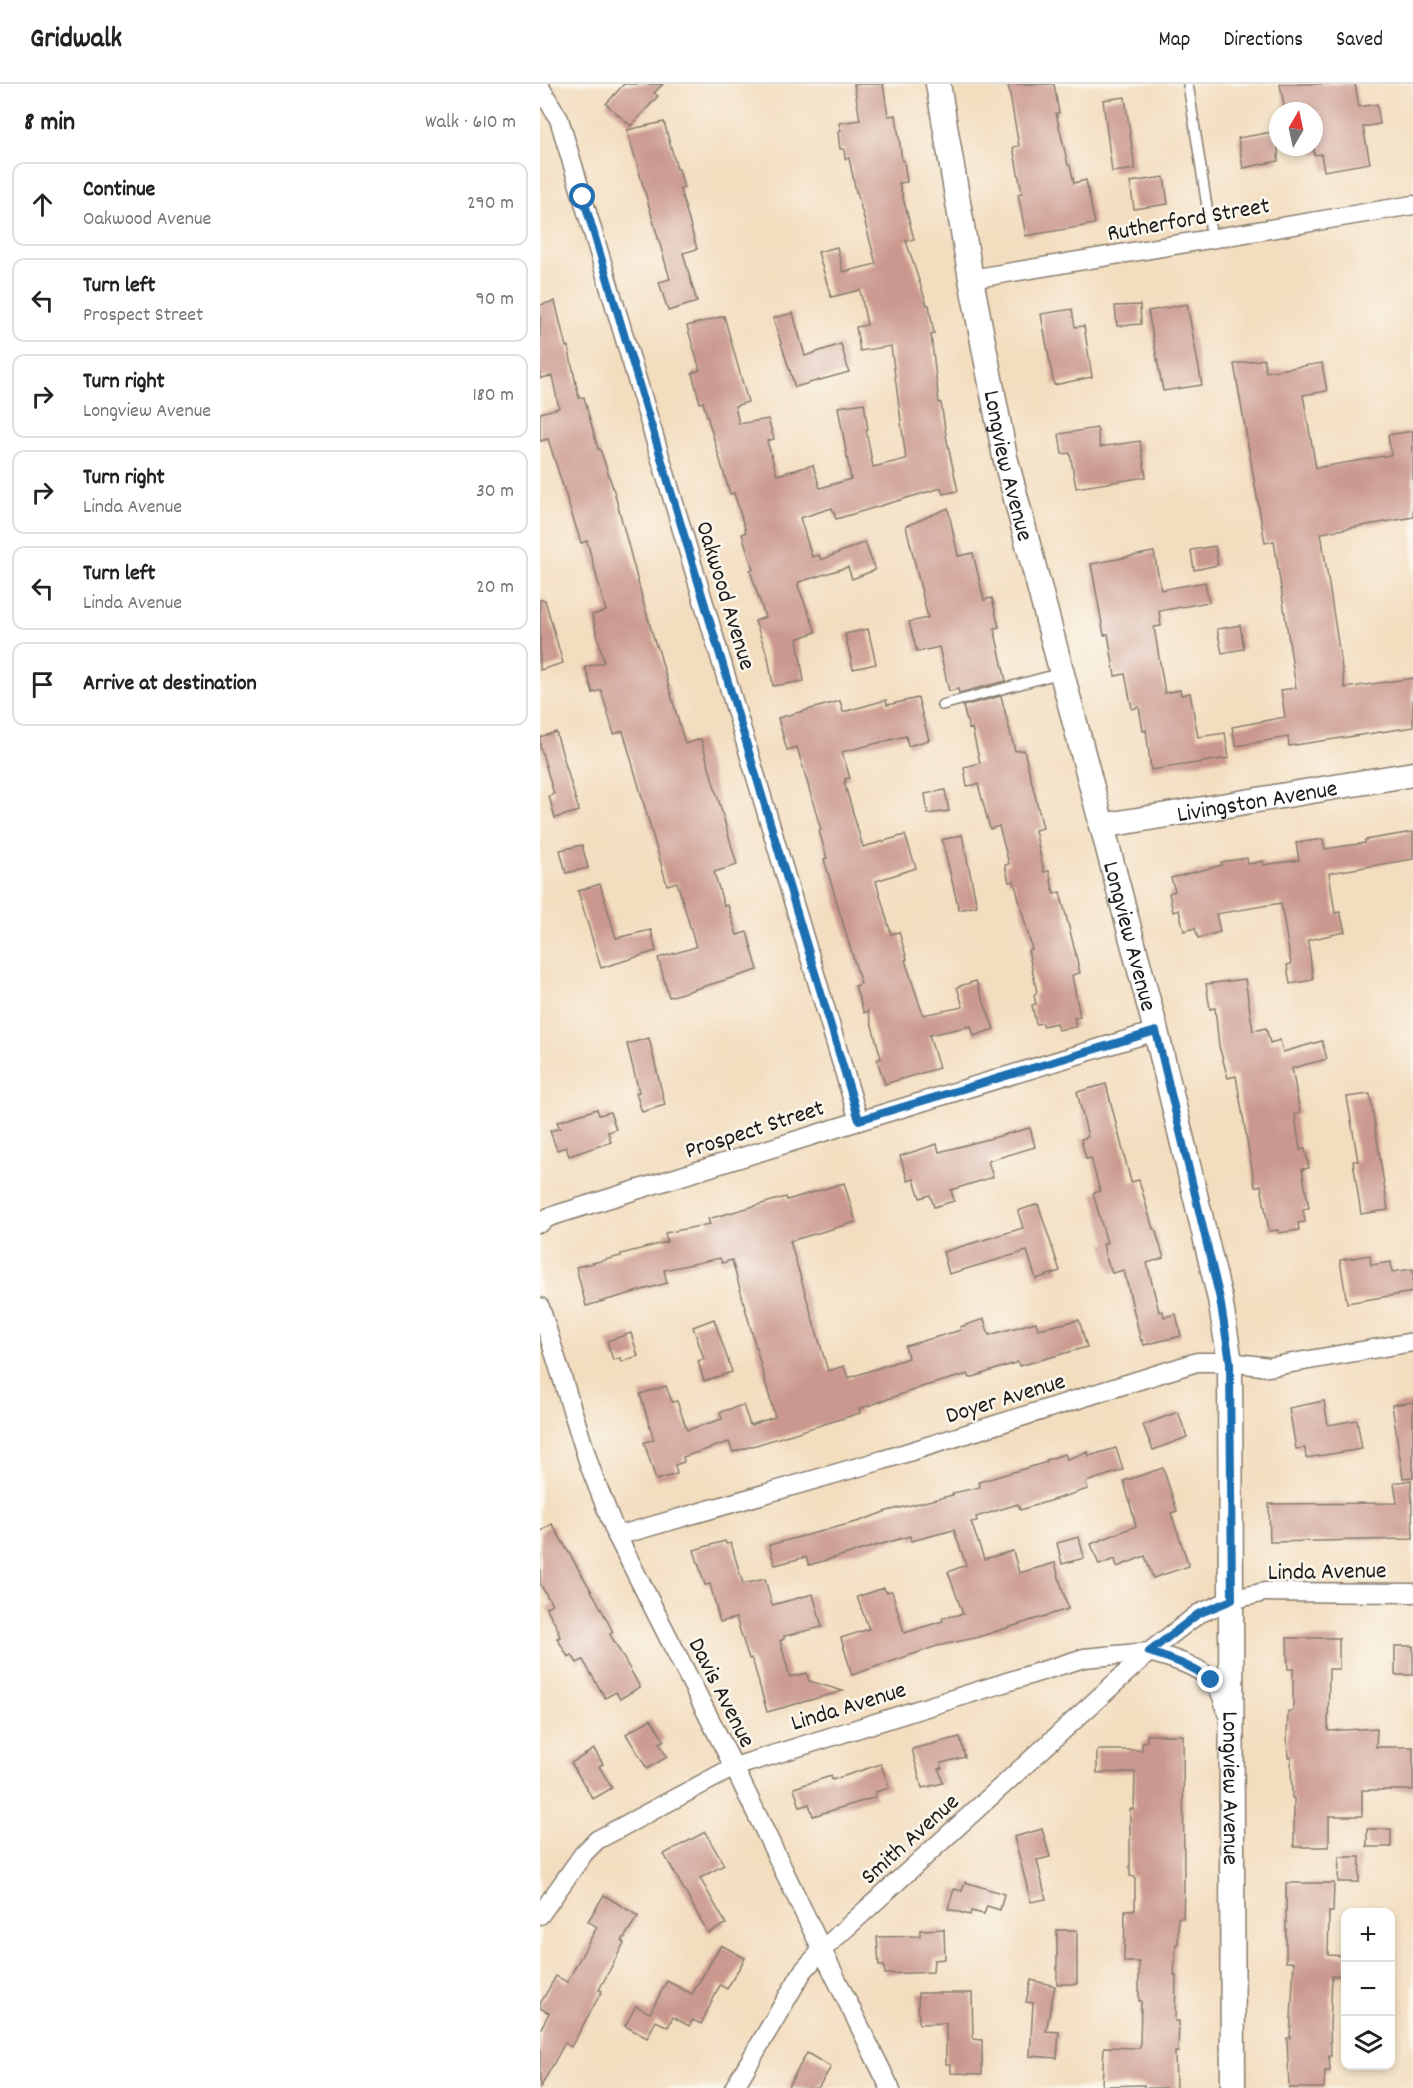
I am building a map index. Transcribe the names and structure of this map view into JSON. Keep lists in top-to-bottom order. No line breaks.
{"streets":{"street":["Rutherford Street","Longview Avenue","Oakwood Avenue","Livingston Avenue","Prospect Street","Doyer Avenue","Linda Avenue","Davis Avenue","Smith Avenue"]},"crossings":[["Rutherford Street","Longview Avenue"],["Longview Avenue","Livingston Avenue"],["Longview Avenue","Prospect Street"],["Longview Avenue","Doyer Avenue"],["Longview Avenue","Linda Avenue"],["Oakwood Avenue","Prospect Street"],["Doyer Avenue","Davis Avenue"],["Linda Avenue","Davis Avenue"],["Linda Avenue","Smith Avenue"],["Davis Avenue","Smith Avenue"]],"north":"top","page":{"header":"Gridwalk","nav":["Map","Directions","Saved"],"heading":["8 min","Walk · 610 m"],"list":[["Continue","Oakwood Avenue","290 m"],["Turn left","Prospect Street","90 m"],["Turn right","Longview Avenue","180 m"],["Turn right","Linda Avenue","30 m"],["Turn left","Linda Avenue","20 m"],"Arrive at destination"],"map_buttons":["+","−"]}}
